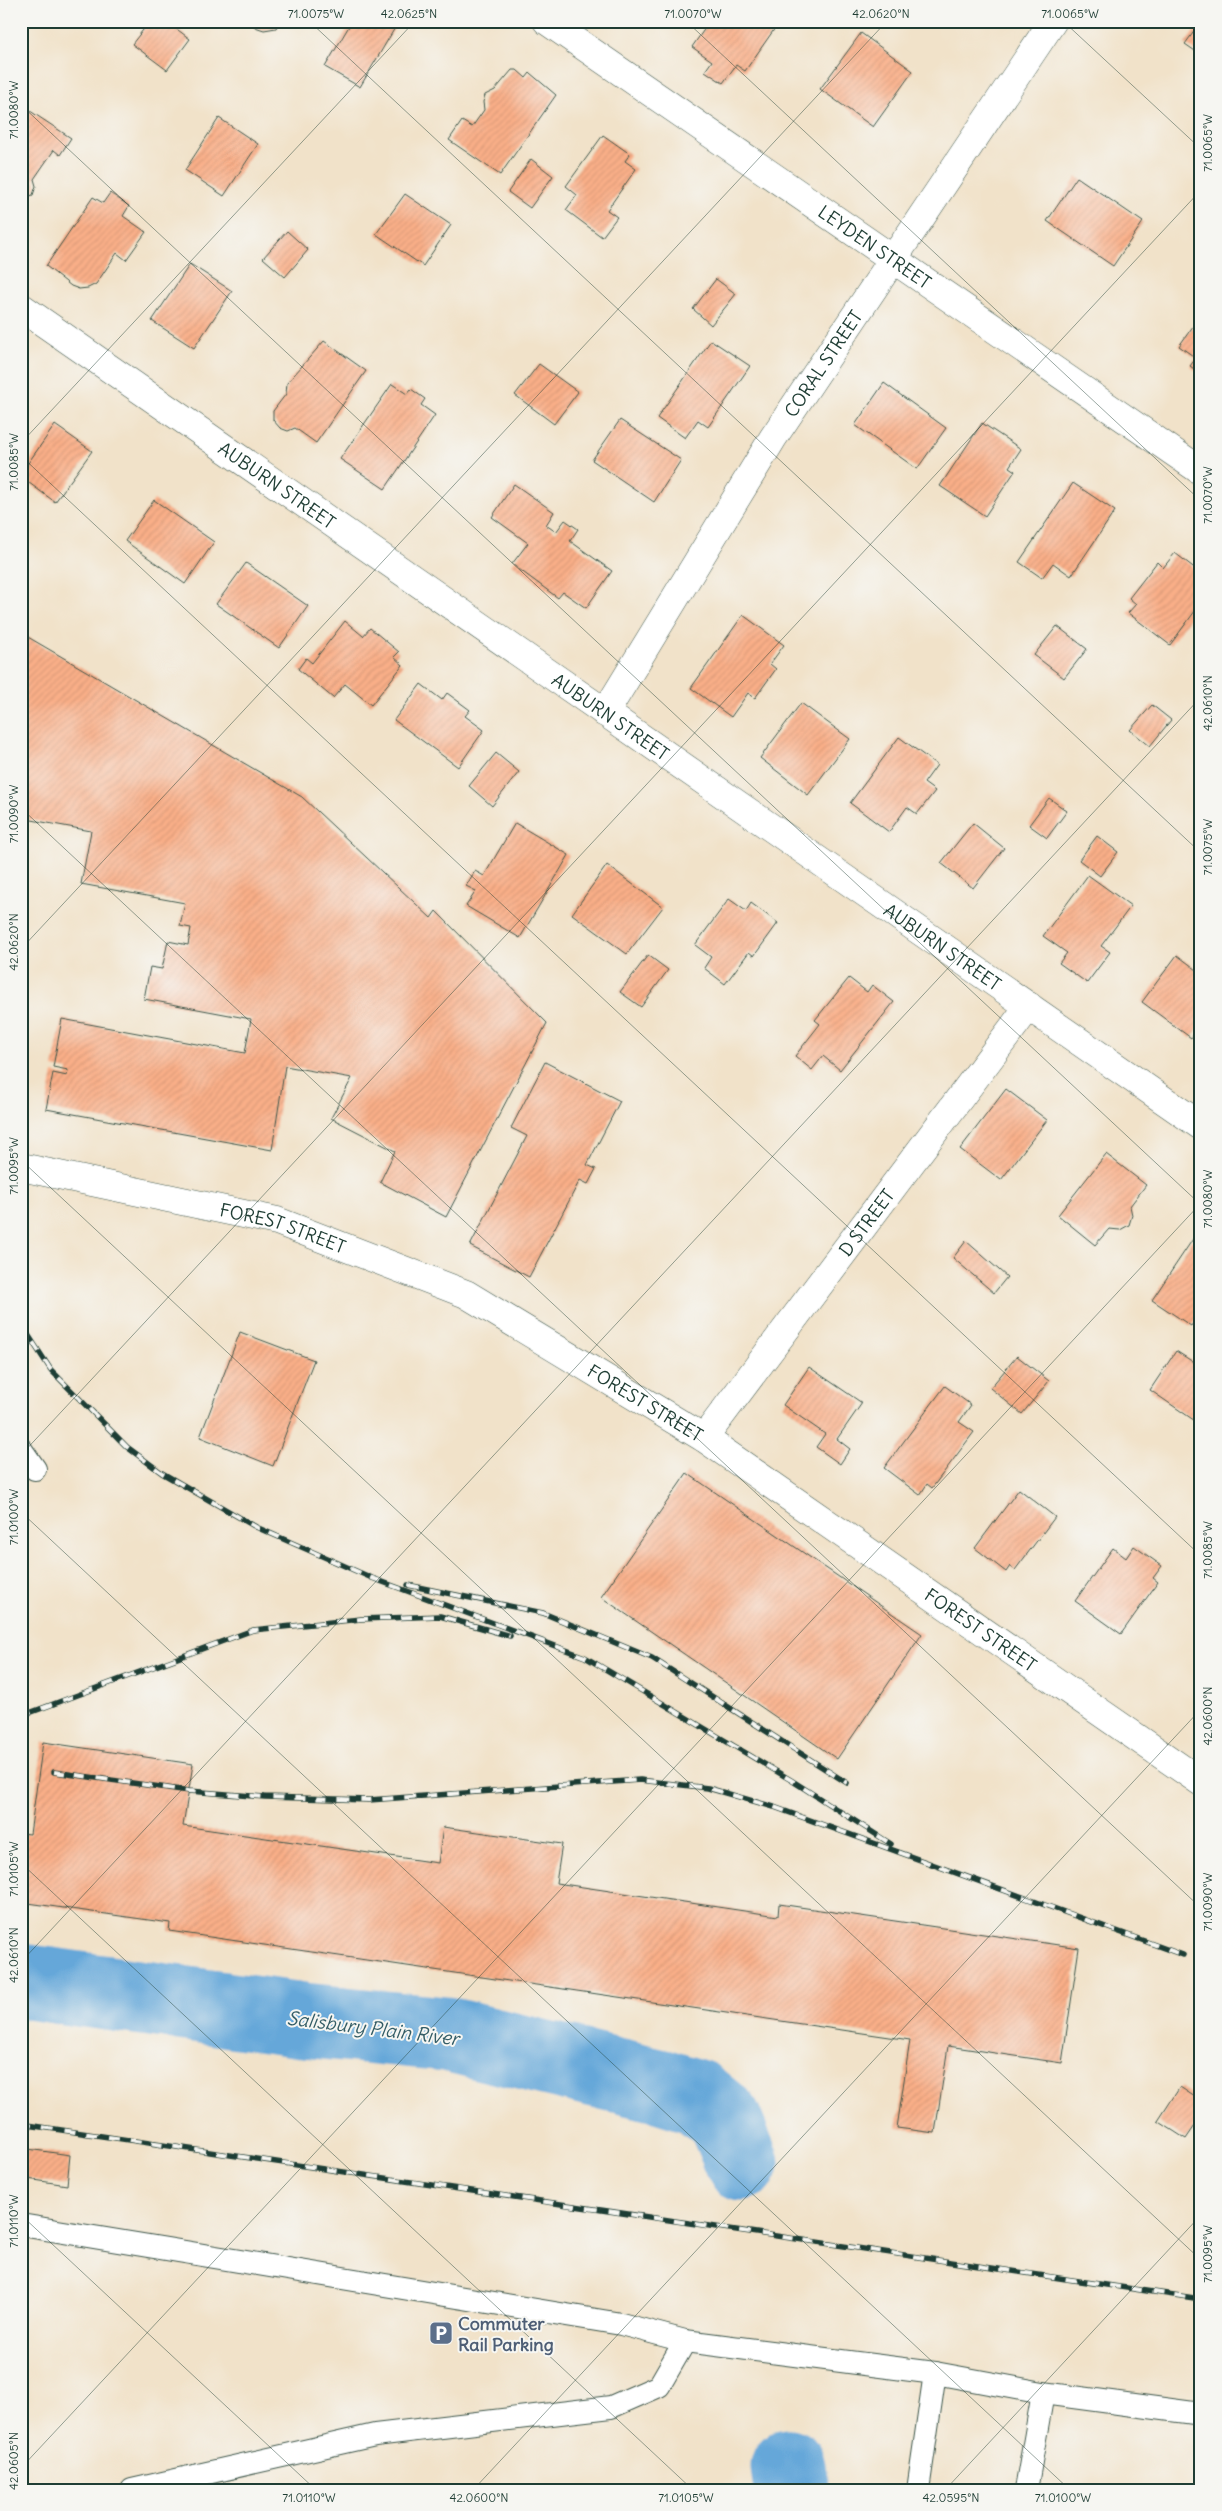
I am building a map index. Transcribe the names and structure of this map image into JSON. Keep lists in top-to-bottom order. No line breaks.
{"streets":{"street":["LEYDEN STREET","CORAL STREET","AUBURN STREET","D STREET","FOREST STREET"]},"crossings":[["LEYDEN STREET","CORAL STREET"],["CORAL STREET","AUBURN STREET"],["AUBURN STREET","D STREET"],["D STREET","FOREST STREET"]],"water":["Salisbury Plain River"],"places":{"parking":["Commuter Rail Parking"]},"coordinates":["71.0075°W","42.0625°N","71.0070°W","42.0620°N","71.0065°W","71.0080°W","71.0085°W","42.0610°N","71.0090°W","71.0095°W","71.0100°W","42.0600°N","71.0105°W","71.0110°W","42.0605°N","42.0595°N"]}
